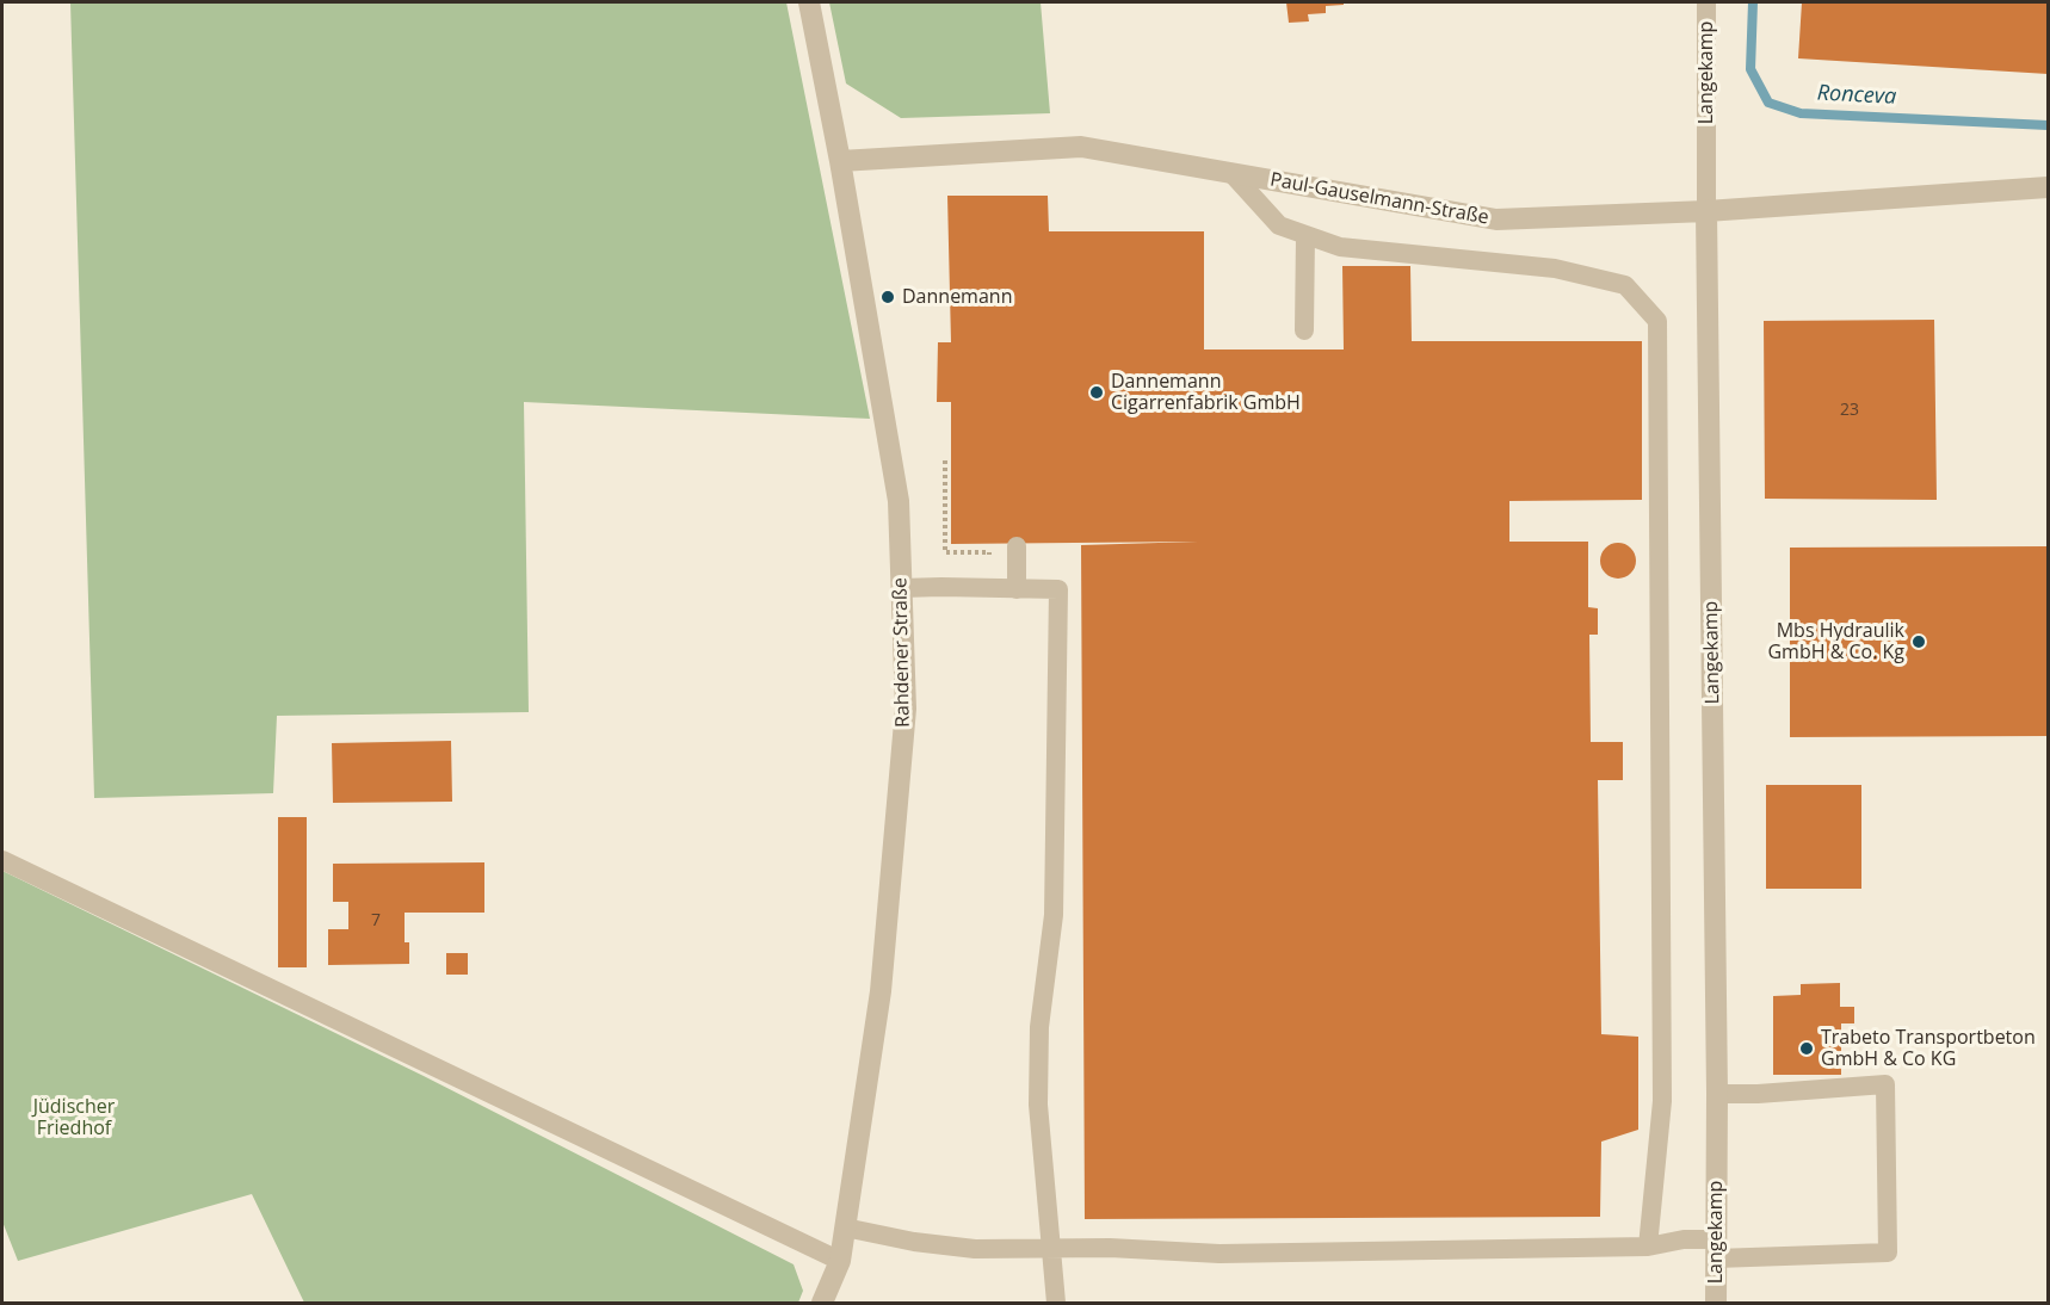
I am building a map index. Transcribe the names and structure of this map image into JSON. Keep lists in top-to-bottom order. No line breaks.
{"streets":{"street":["Langekamp","Paul-Gauselmann-Straße","Rahdener Straße"]},"crossings":[["Langekamp","Paul-Gauselmann-Straße"],["Paul-Gauselmann-Straße","Rahdener Straße"]],"water":["Ronceva"],"parks":["Jüdischer Friedhof"],"places":["Dannemann","Dannemann Cigarrenfabrik GmbH","Mbs Hydraulik GmbH & Co. Kg","Trabeto Transportbeton GmbH & Co KG"],"house_numbers":["23","7"]}
